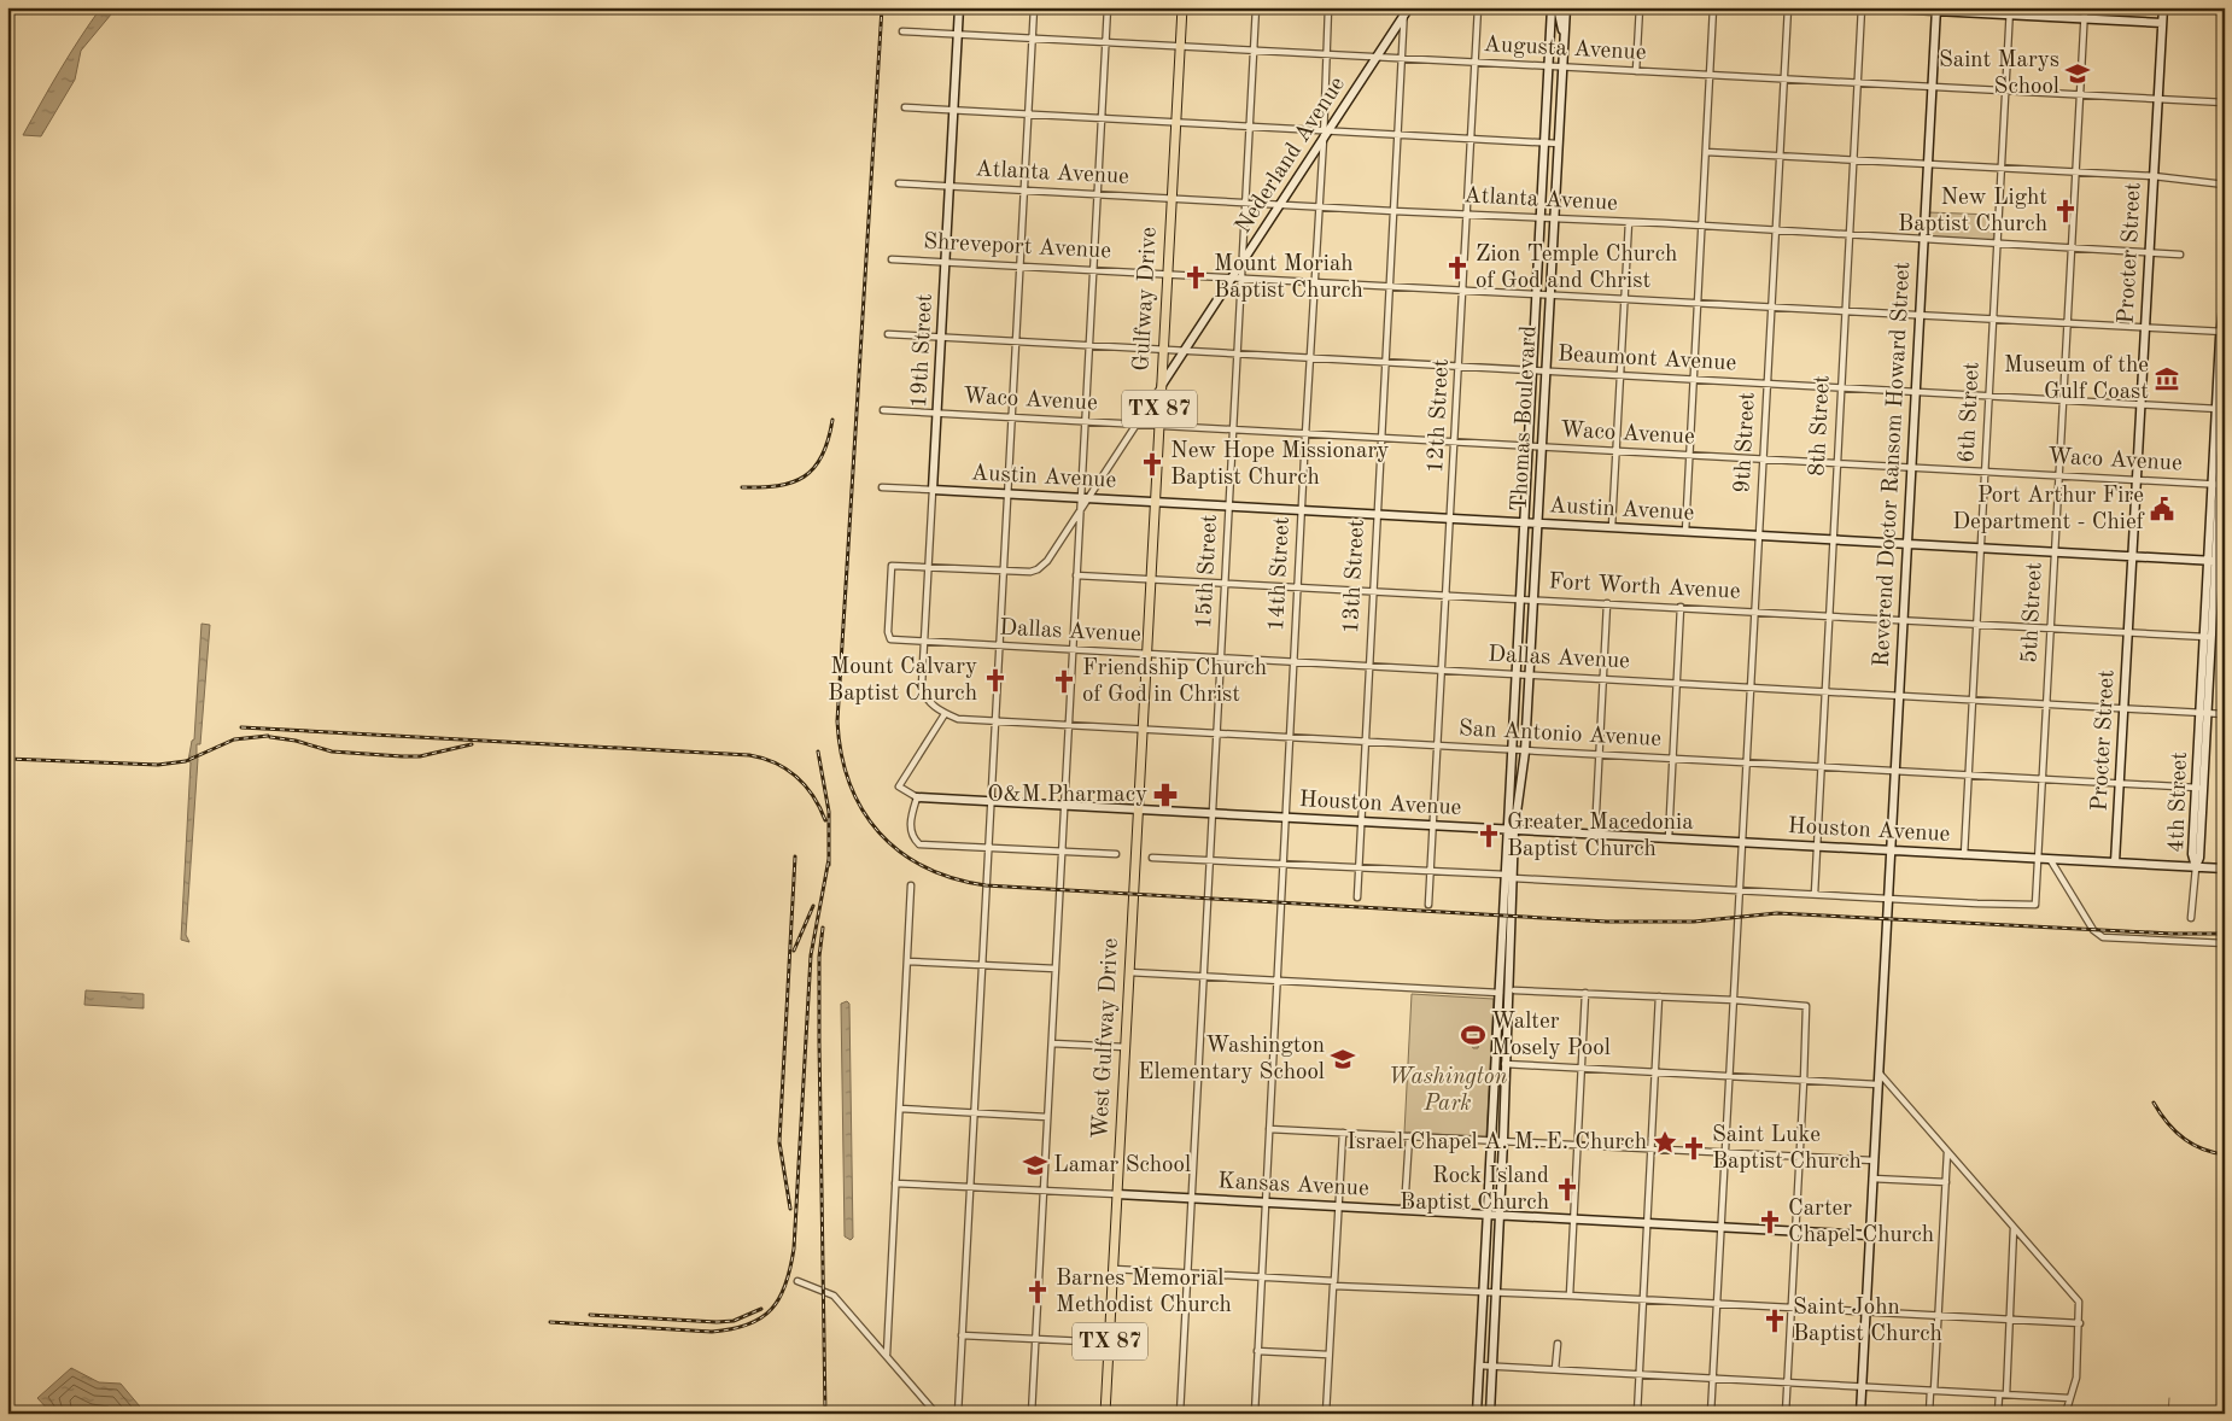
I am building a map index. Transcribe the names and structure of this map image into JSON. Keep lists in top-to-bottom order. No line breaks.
{"streets":{"main road":["Gulfway Drive","TX 87","West Gulfway Drive"],"street":["Augusta Avenue","Nederland Avenue","Atlanta Avenue","Shreveport Avenue","Procter Street","19th Street","Beaumont Avenue","Waco Avenue","6th Street","12th Street","Thomas Boulevard","8th Street","9th Street","Reverend Doctor Ransom Howard Street","Austin Avenue","15th Street","14th Street","13th Street","Fort Worth Avenue","5th Street","Dallas Avenue","San Antonio Avenue","4th Street","Houston Avenue","Kansas Avenue"]},"crossings":[["Augusta Avenue","Nederland Avenue"],["Augusta Avenue","Procter Street"],["Augusta Avenue","Gulfway Drive"],["Augusta Avenue","19th Street"],["Augusta Avenue","6th Street"],["Augusta Avenue","12th Street"],["Augusta Avenue","Thomas Boulevard"],["Augusta Avenue","8th Street"],["Augusta Avenue","9th Street"],["Augusta Avenue","Reverend Doctor Ransom Howard Street"],["Augusta Avenue","14th Street"],["Augusta Avenue","13th Street"],["Augusta Avenue","5th Street"],["Nederland Avenue","Atlanta Avenue"],["Nederland Avenue","Shreveport Avenue"],["Nederland Avenue","Gulfway Drive"],["Nederland Avenue","Beaumont Avenue"],["Nederland Avenue","Waco Avenue"],["Nederland Avenue","Austin Avenue"],["Nederland Avenue","15th Street"],["Nederland Avenue","14th Street"],["Nederland Avenue","13th Street"],["Atlanta Avenue","Procter Street"],["Atlanta Avenue","Gulfway Drive"],["Atlanta Avenue","19th Street"],["Atlanta Avenue","6th Street"],["Atlanta Avenue","12th Street"],["Atlanta Avenue","Thomas Boulevard"],["Atlanta Avenue","8th Street"],["Atlanta Avenue","9th Street"],["Atlanta Avenue","Reverend Doctor Ransom Howard Street"],["Atlanta Avenue","14th Street"],["Atlanta Avenue","13th Street"],["Atlanta Avenue","5th Street"],["Shreveport Avenue","Procter Street"],["Shreveport Avenue","Gulfway Drive"],["Shreveport Avenue","19th Street"],["Shreveport Avenue","6th Street"],["Shreveport Avenue","12th Street"],["Shreveport Avenue","Thomas Boulevard"],["Shreveport Avenue","8th Street"],["Shreveport Avenue","9th Street"],["Shreveport Avenue","Reverend Doctor Ransom Howard Street"],["Shreveport Avenue","15th Street"],["Shreveport Avenue","14th Street"],["Shreveport Avenue","13th Street"],["Shreveport Avenue","5th Street"],["Shreveport Avenue","4th Street"],["Procter Street","Beaumont Avenue"],["Procter Street","Waco Avenue"],["Procter Street","Austin Avenue"],["Procter Street","Fort Worth Avenue"],["Procter Street","Dallas Avenue"],["Procter Street","San Antonio Avenue"],["Procter Street","Houston Avenue"],["Gulfway Drive","Beaumont Avenue"],["Gulfway Drive","Waco Avenue"],["Gulfway Drive","Austin Avenue"],["Gulfway Drive","Fort Worth Avenue"],["Gulfway Drive","Dallas Avenue"],["Gulfway Drive","San Antonio Avenue"],["Gulfway Drive","Houston Avenue"],["Gulfway Drive","West Gulfway Drive"],["19th Street","Beaumont Avenue"],["19th Street","Waco Avenue"],["19th Street","Austin Avenue"],["19th Street","Dallas Avenue"],["19th Street","San Antonio Avenue"],["Beaumont Avenue","6th Street"],["Beaumont Avenue","12th Street"],["Beaumont Avenue","Thomas Boulevard"],["Beaumont Avenue","8th Street"],["Beaumont Avenue","9th Street"],["Beaumont Avenue","Reverend Doctor Ransom Howard Street"],["Beaumont Avenue","15th Street"],["Beaumont Avenue","14th Street"],["Beaumont Avenue","13th Street"],["Beaumont Avenue","5th Street"],["Beaumont Avenue","4th Street"],["Waco Avenue","6th Street"],["Waco Avenue","12th Street"],["Waco Avenue","Thomas Boulevard"],["Waco Avenue","8th Street"],["Waco Avenue","9th Street"],["Waco Avenue","Reverend Doctor Ransom Howard Street"],["Waco Avenue","15th Street"],["Waco Avenue","14th Street"],["Waco Avenue","13th Street"],["Waco Avenue","5th Street"],["Waco Avenue","4th Street"],["6th Street","Austin Avenue"],["6th Street","Fort Worth Avenue"],["6th Street","Dallas Avenue"],["6th Street","San Antonio Avenue"],["6th Street","Houston Avenue"],["12th Street","Austin Avenue"],["12th Street","Fort Worth Avenue"],["12th Street","Dallas Avenue"],["12th Street","San Antonio Avenue"],["12th Street","Houston Avenue"],["Thomas Boulevard","Austin Avenue"],["Thomas Boulevard","Fort Worth Avenue"],["Thomas Boulevard","Dallas Avenue"],["Thomas Boulevard","San Antonio Avenue"],["Thomas Boulevard","Houston Avenue"],["8th Street","Austin Avenue"],["8th Street","Fort Worth Avenue"],["8th Street","Dallas Avenue"],["8th Street","San Antonio Avenue"],["8th Street","Houston Avenue"],["9th Street","Austin Avenue"],["9th Street","Fort Worth Avenue"],["9th Street","Dallas Avenue"],["9th Street","San Antonio Avenue"],["9th Street","Houston Avenue"],["9th Street","Kansas Avenue"],["Reverend Doctor Ransom Howard Street","Austin Avenue"],["Reverend Doctor Ransom Howard Street","Fort Worth Avenue"],["Reverend Doctor Ransom Howard Street","5th Street"],["Reverend Doctor Ransom Howard Street","Dallas Avenue"],["Reverend Doctor Ransom Howard Street","San Antonio Avenue"],["Reverend Doctor Ransom Howard Street","Houston Avenue"],["Reverend Doctor Ransom Howard Street","Kansas Avenue"],["Austin Avenue","15th Street"],["Austin Avenue","14th Street"],["Austin Avenue","13th Street"],["Austin Avenue","5th Street"],["Austin Avenue","4th Street"],["15th Street","Fort Worth Avenue"],["15th Street","Dallas Avenue"],["15th Street","San Antonio Avenue"],["15th Street","Houston Avenue"],["15th Street","Kansas Avenue"],["14th Street","Fort Worth Avenue"],["14th Street","Dallas Avenue"],["14th Street","San Antonio Avenue"],["14th Street","Houston Avenue"],["14th Street","Kansas Avenue"],["13th Street","Fort Worth Avenue"],["13th Street","Dallas Avenue"],["13th Street","San Antonio Avenue"],["13th Street","Houston Avenue"],["Fort Worth Avenue","5th Street"],["Fort Worth Avenue","4th Street"],["5th Street","Dallas Avenue"],["5th Street","San Antonio Avenue"],["5th Street","Houston Avenue"],["Dallas Avenue","4th Street"],["San Antonio Avenue","4th Street"],["San Antonio Avenue","Houston Avenue"],["4th Street","Houston Avenue"],["Houston Avenue","West Gulfway Drive"],["West Gulfway Drive","Kansas Avenue"]],"parks":["Washington Park"],"places":{"school or university":["Saint Marys School","Washington Elementary School","Lamar School"],"church":["New Light Baptist Church","Zion Temple Church of God and Christ","Mount Moriah Baptist Church","New Hope Missionary Baptist Church","Mount Calvary Baptist Church","Friendship Church of God in Christ","Greater Macedonia Baptist Church","Saint Luke Baptist Church","Rock Island Baptist Church","Carter Chapel Church","Barnes Memorial Methodist Church","Saint John Baptist Church"],"museum":["Museum of the Gulf Coast"],"public building":["Port Arthur Fire Department - Chief"],"pharmacy":["O&M Pharmacy"],"sports":["Walter Mosely Pool"],"place":["Israel Chapel A. M. E. Church"]}}
